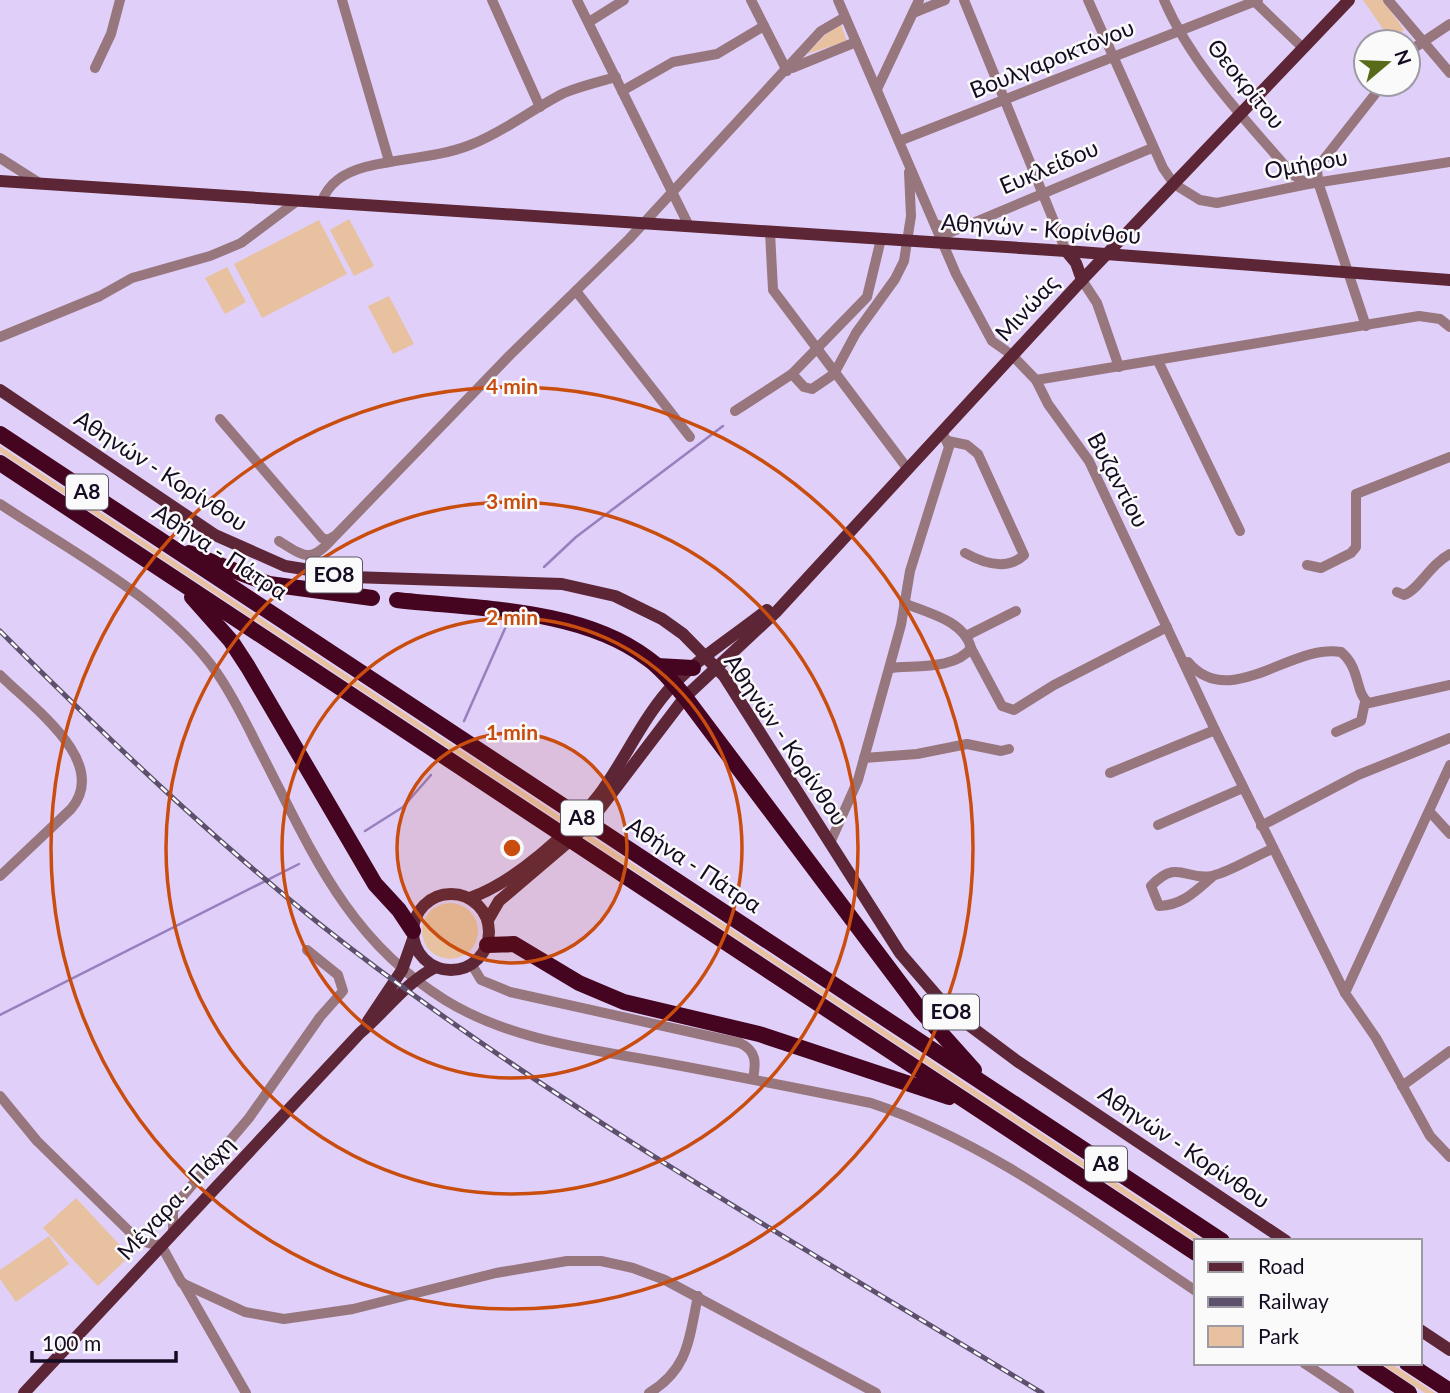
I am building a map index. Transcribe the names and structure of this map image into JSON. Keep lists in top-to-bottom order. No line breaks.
{"streets":{"highway":["Α8","Αθήνα - Πάτρα"],"main road":["Αθηνών - Κορίνθου","Μινώας","ΕΟ8","Μέγαρα - Πάχη"],"street":["Βουλγαροκτόνου","Θεοκρίτου","Ομήρου","Ευκλείδου","Βυζαντίου"]},"crossings":[["Βουλγαροκτόνου","Θεοκρίτου"],["Βουλγαροκτόνου","Βυζαντίου"],["Θεοκρίτου","Ομήρου"],["Θεοκρίτου","Μινώας"],["Ομήρου","Μινώας"],["Ευκλείδου","Βυζαντίου"],["Αθηνών - Κορίνθου","Μινώας"],["Αθηνών - Κορίνθου","Βυζαντίου"],["Μινώας","Βυζαντίου"]],"legend":["Road","Railway","Park"],"scale_bar":"100 m","north":"right","rings":["4 min","3 min","2 min","1 min"]}
